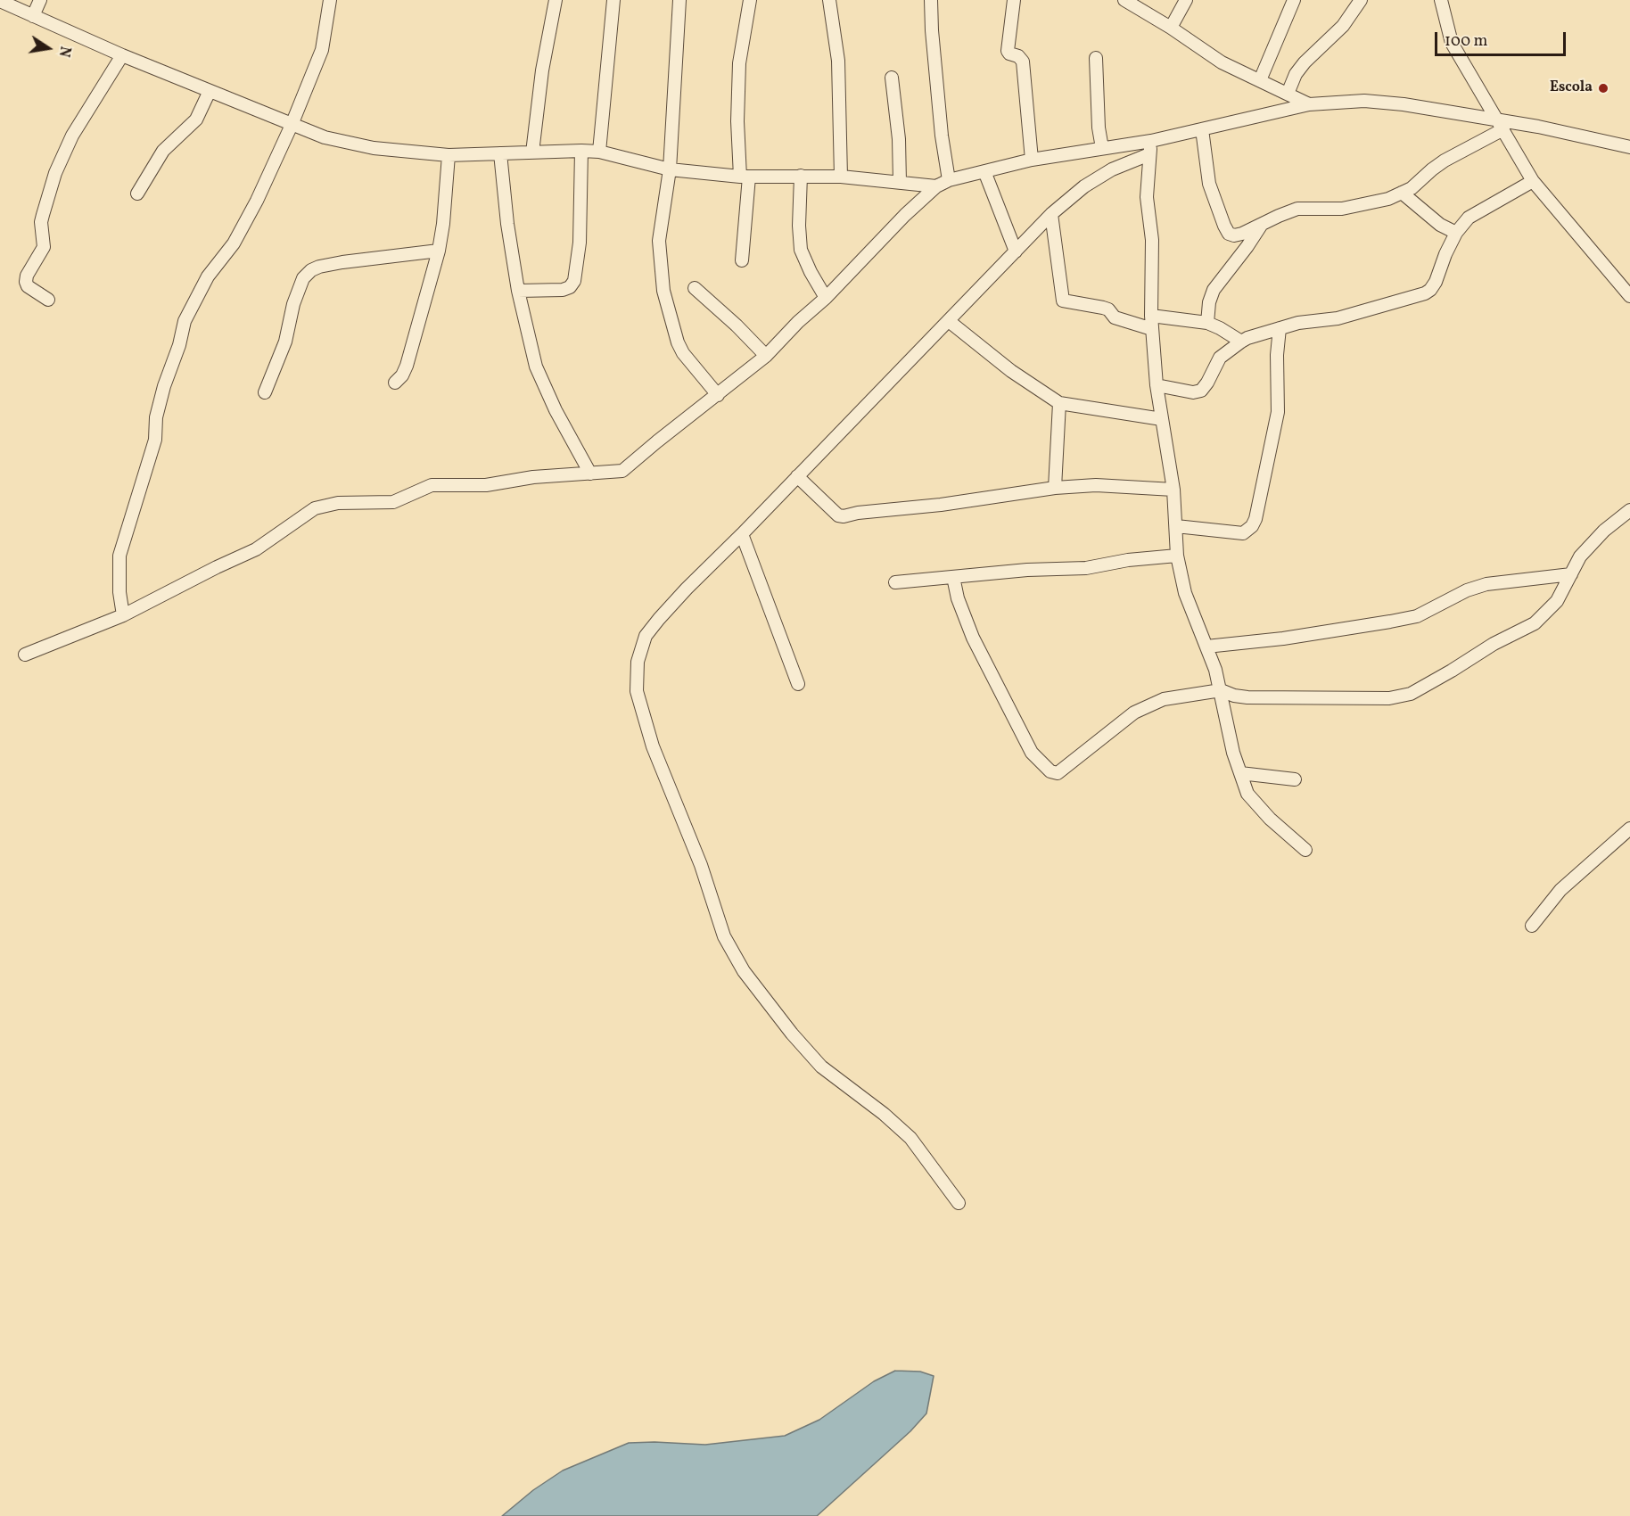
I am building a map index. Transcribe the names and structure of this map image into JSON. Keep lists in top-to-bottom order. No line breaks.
{"places":["Escola"],"scale_bar":"100 m","north":"right"}
